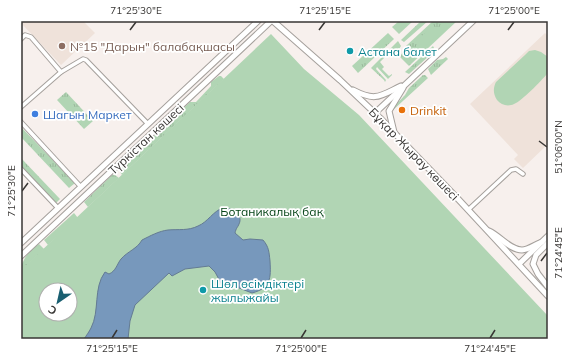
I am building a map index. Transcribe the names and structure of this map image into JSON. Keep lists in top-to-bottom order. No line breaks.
{"streets":{"street":["Түркістан көшесі","Бұқар Жырау көшесі"]},"crossings":[["Түркістан көшесі","Бұқар Жырау көшесі"]],"parks":["Ботаникалық бақ"],"places":["№15 \"Дарын\" балабақшасы","Астана балет","Drinkit","Шагын Маркет","Шөл өсімдіктері жылыжайы"],"north":"bottom left","coordinates":["71°25'30\"E","71°25'15\"E","71°25'00\"E","51°06'00\"N","71°24'45\"E"]}
